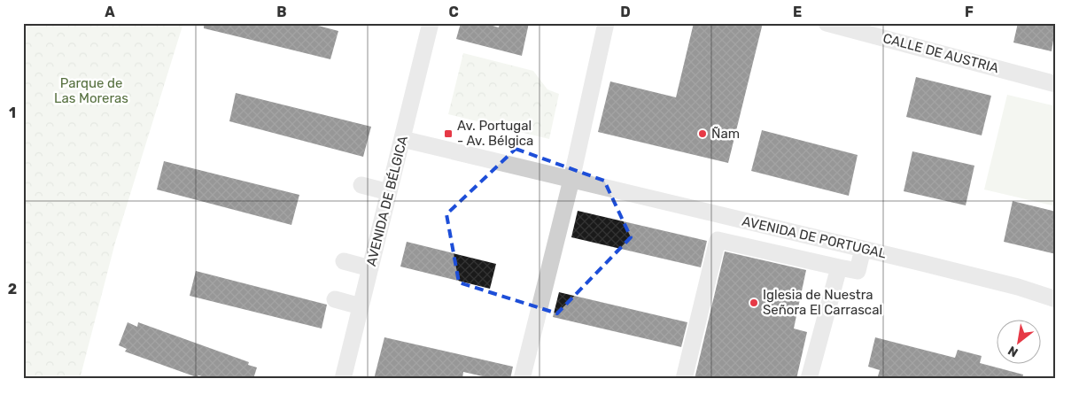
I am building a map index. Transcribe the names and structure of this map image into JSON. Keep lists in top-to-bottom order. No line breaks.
{"streets":{"street":["CALLE DE AUSTRIA","AVENIDA DE BÉLGICA","AVENIDA DE PORTUGAL"]},"crossings":[["AVENIDA DE BÉLGICA","AVENIDA DE PORTUGAL"]],"parks":["Parque de Las Moreras"],"places":{"transit":["Av. Portugal - Av. Bélgica"],"other":["Ñam","Iglesia de Nuestra Señora El Carrascal"]},"north":"bottom left","grid":{"columns":["A","B","C","D","E","F"],"rows":["1","2"]}}
